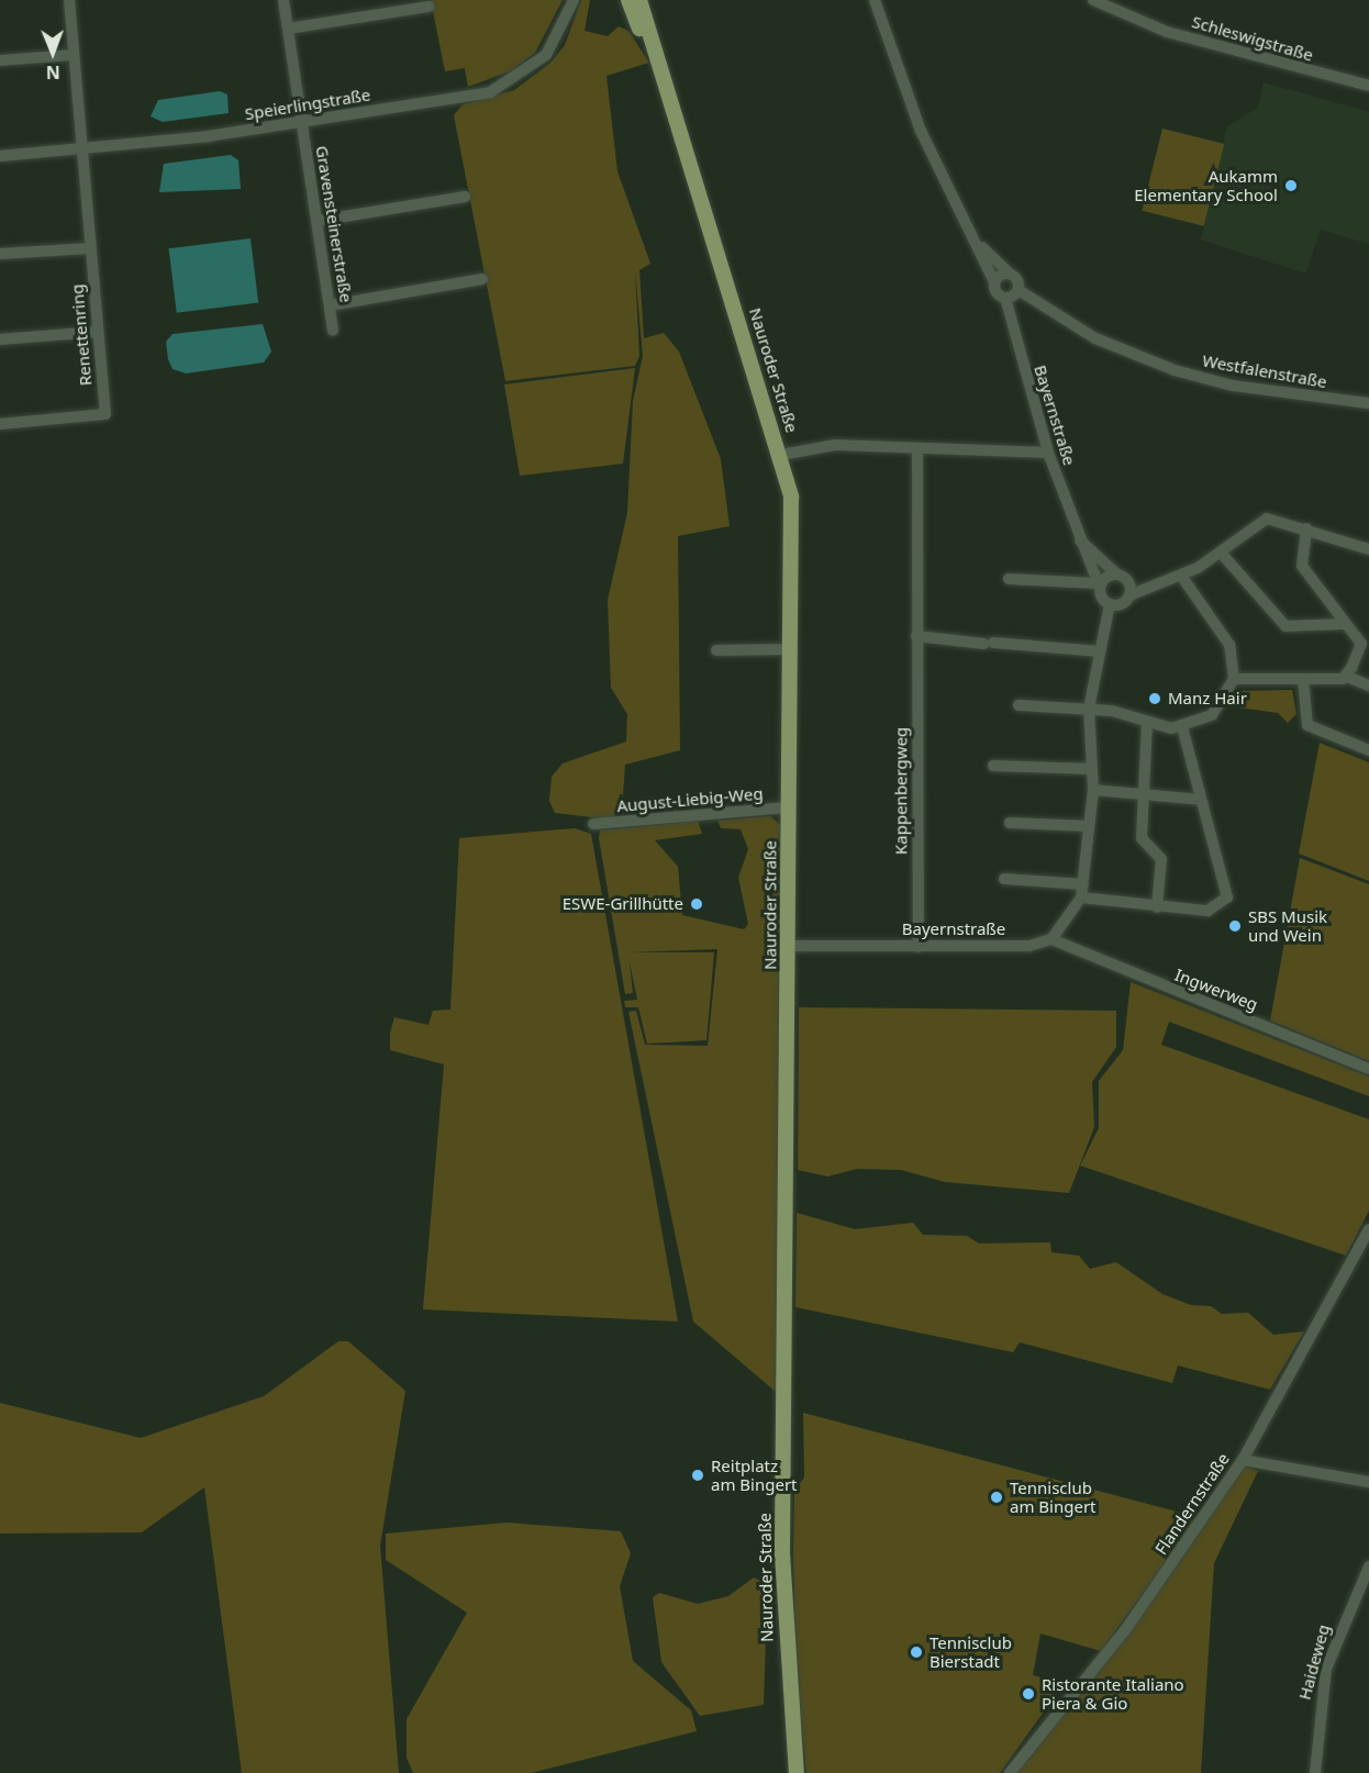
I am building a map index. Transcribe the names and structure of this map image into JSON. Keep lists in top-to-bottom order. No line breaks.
{"streets":{"main road":["Nauroder Straße"],"street":["Schleswigstraße","Speierlingstraße","Gravensteinerstraße","Renettenring","Westfalenstraße","Bayernstraße","Kappenbergweg","August-Liebig-Weg","Ingwerweg","Flandernstraße","Haideweg"]},"crossings":[["Speierlingstraße","Gravensteinerstraße"],["Speierlingstraße","Renettenring"],["Nauroder Straße","Bayernstraße"],["Nauroder Straße","August-Liebig-Weg"],["Bayernstraße","Kappenbergweg"],["Bayernstraße","Ingwerweg"]],"places":["Aukamm Elementary School","Manz Hair","ESWE-Grillhütte","SBS Musik und Wein","Reitplatz am Bingert","Tennisclub am Bingert","Tennisclub Bierstadt","Ristorante Italiano Piera & Gio"],"north":"bottom"}
